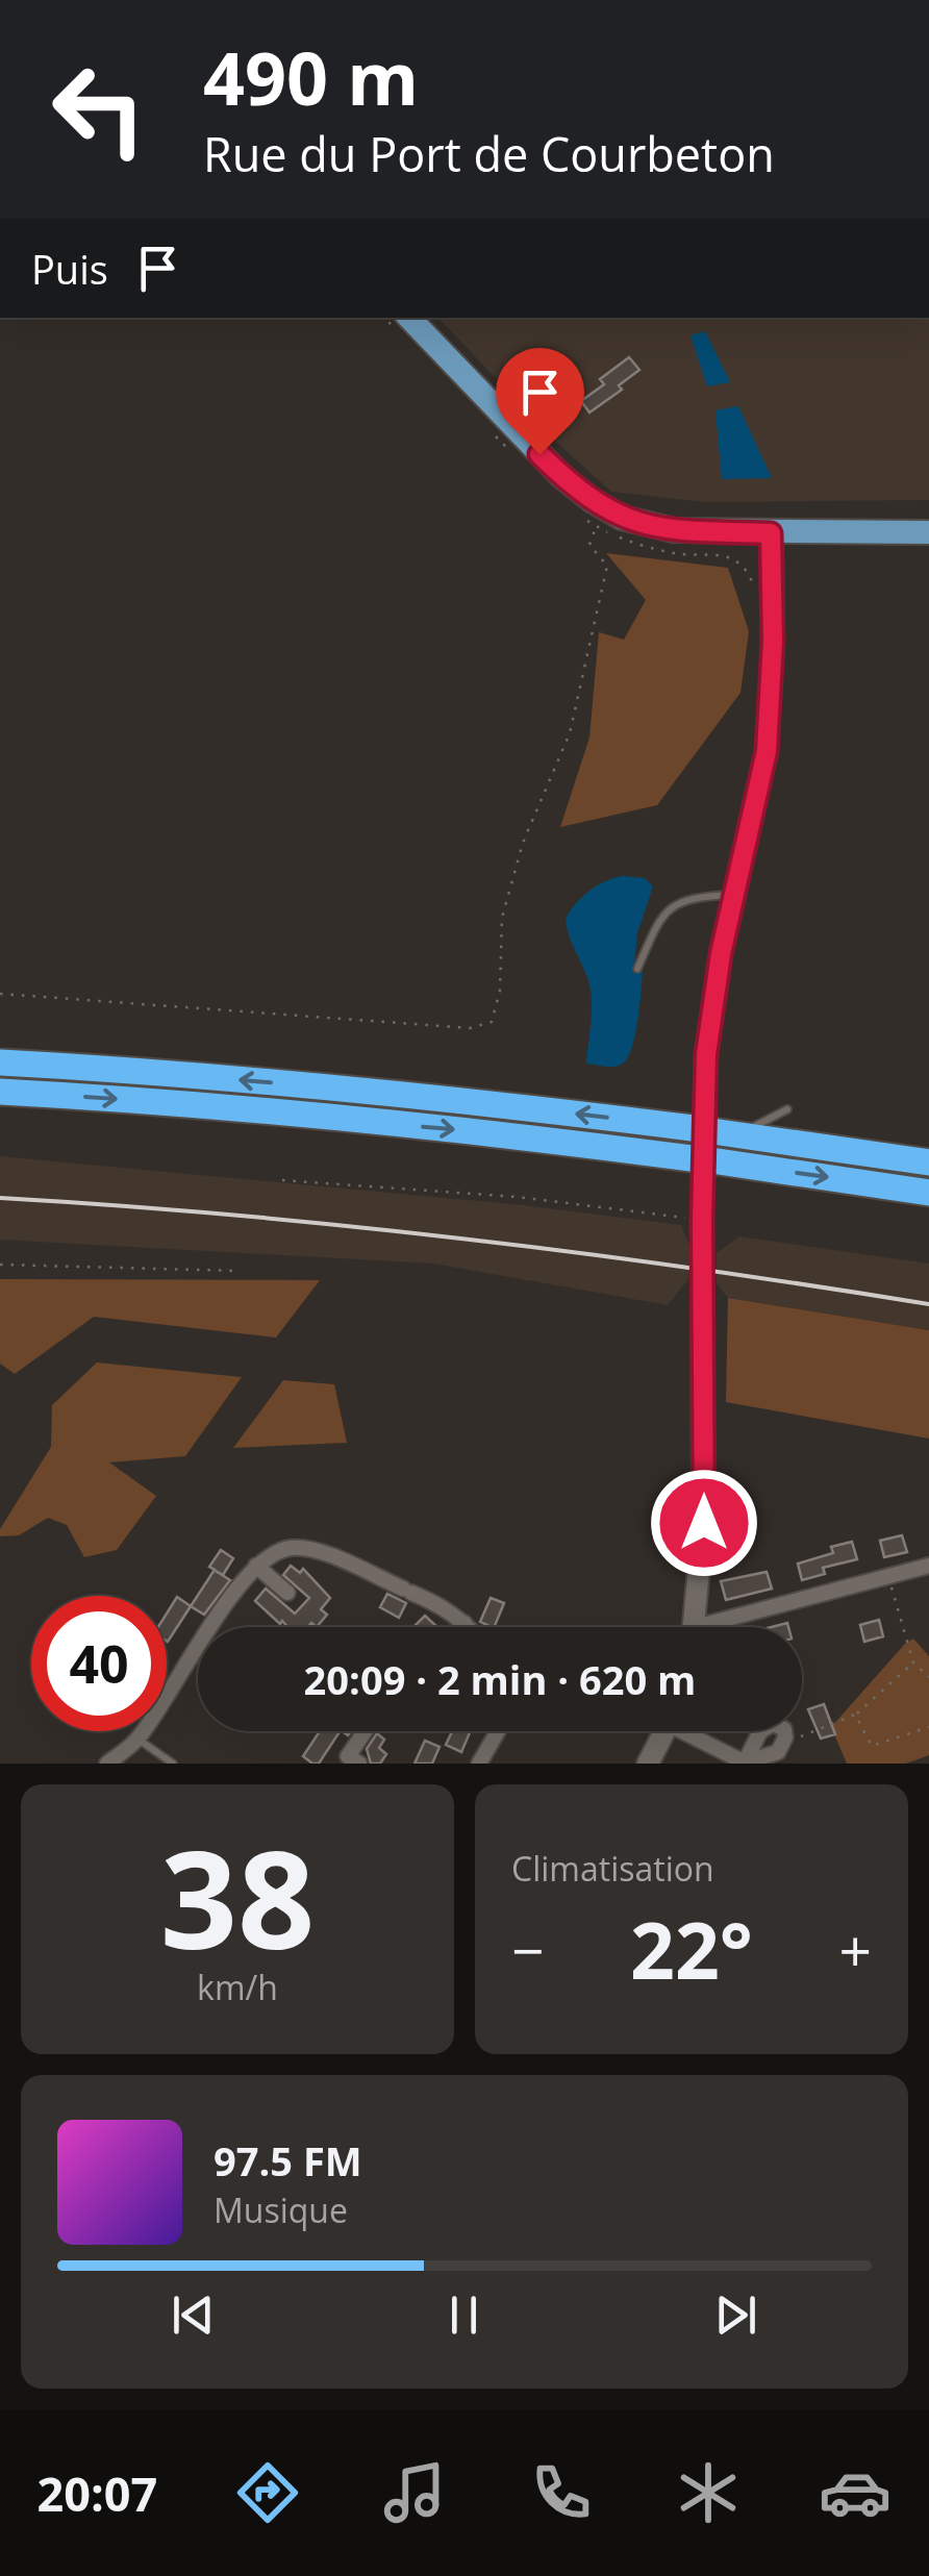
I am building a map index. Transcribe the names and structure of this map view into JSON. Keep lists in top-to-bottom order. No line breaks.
{"page":{"turn":["490 m","Rue du Port de Courbeton"],"then":"Puis","limit":"40","trip":"20:09 · 2 min · 620 m","tile":[["38","km/h"],"Climatisation"],"heat":["−","22°","+"],"song":["97.5 FM","Musique"],"tabs":"20:07"}}
